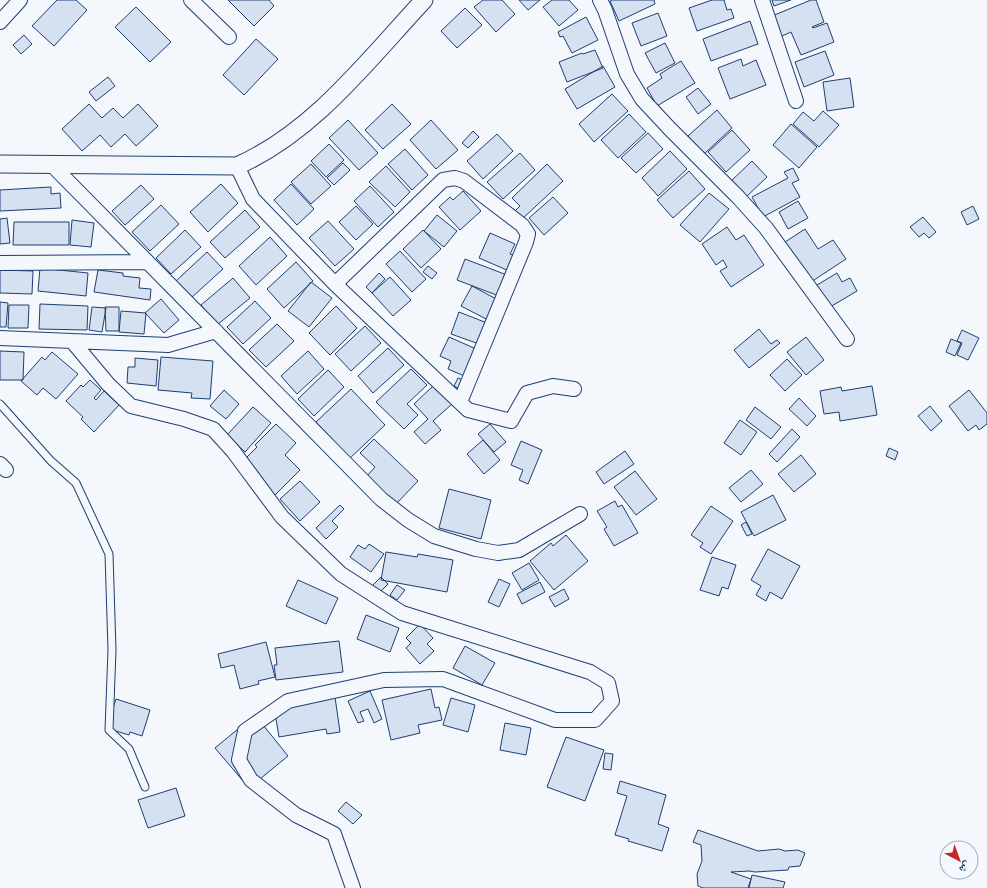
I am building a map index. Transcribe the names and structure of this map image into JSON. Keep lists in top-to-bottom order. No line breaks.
{"north":"bottom right"}
